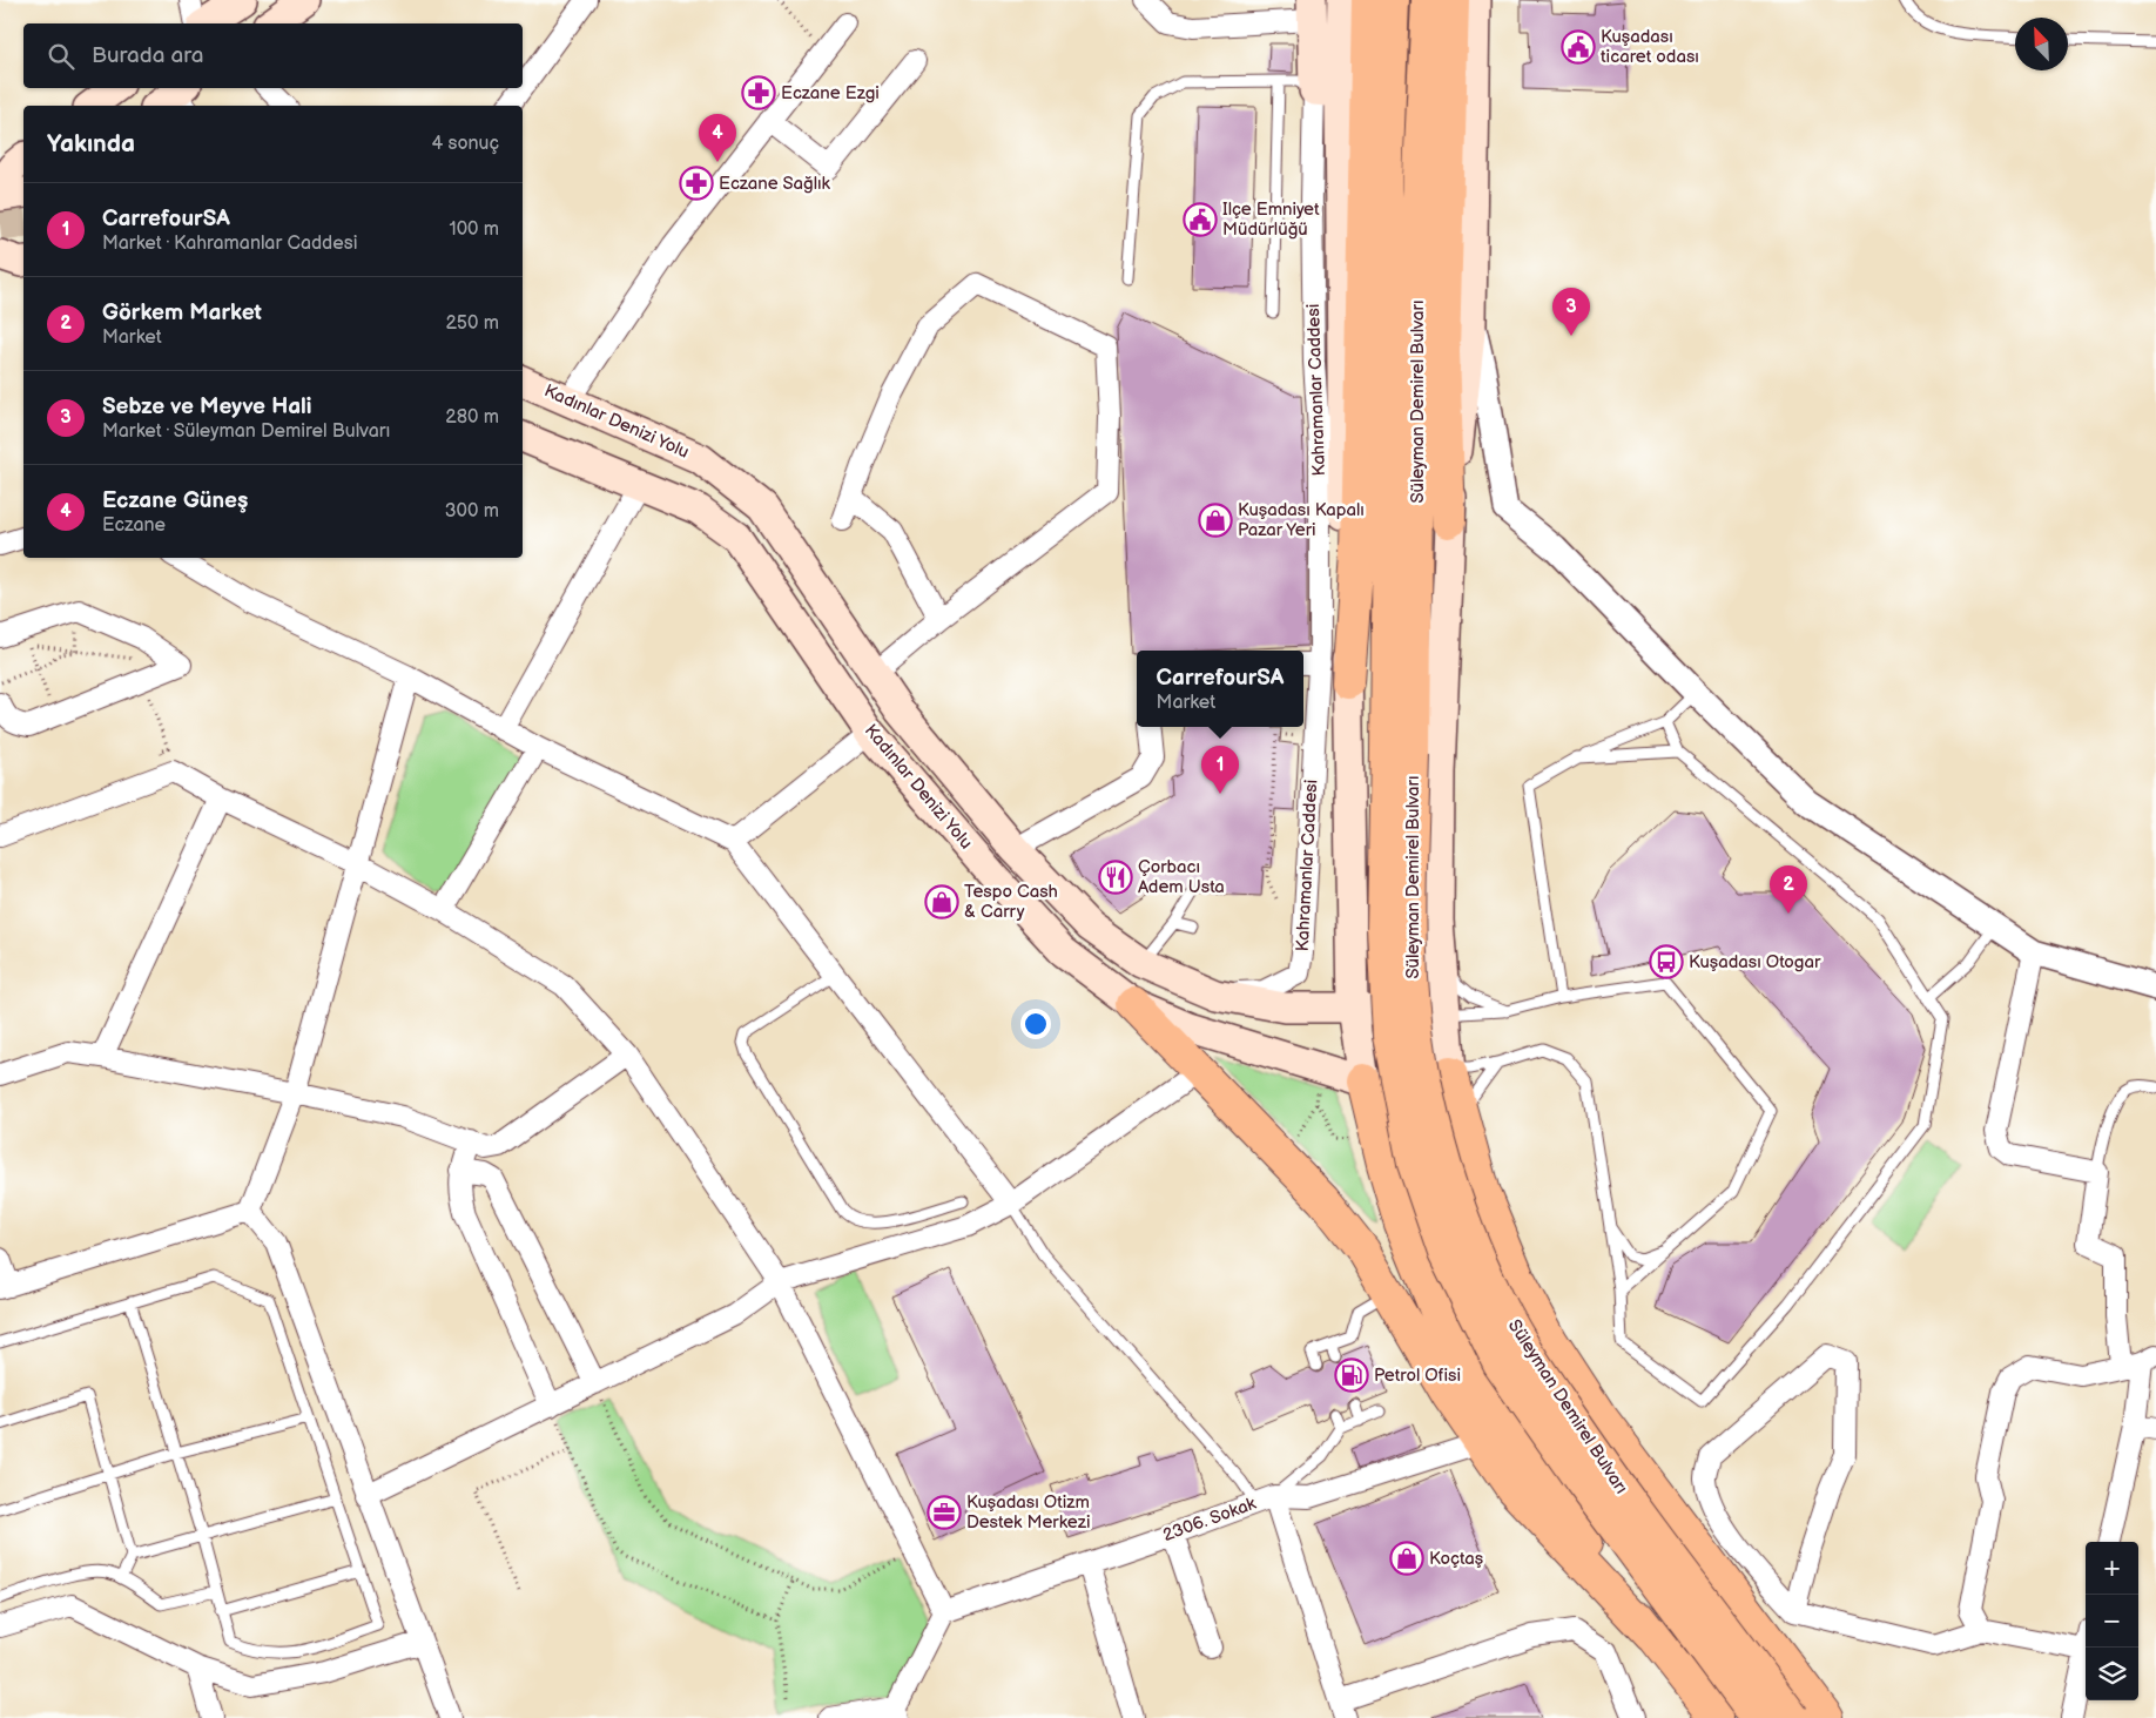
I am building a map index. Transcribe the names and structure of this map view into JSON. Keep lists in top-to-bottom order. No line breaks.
{"streets":{"highway":["Süleyman Demirel Bulvarı"],"main road":["Kahramanlar Caddesi","Kadınlar Denizi Yolu"],"street":["2306. Sokak"]},"crossings":[["Kahramanlar Caddesi","Kadınlar Denizi Yolu"]],"places":{"public building":["Kuşadası ticaret odası","Ilçe Emniyet Müdürlüğü"],"pharmacy":["Eczane Ezgi","Eczane Sağlık"],"shop":["Kuşadası Kapalı Pazar Yeri","Tespo Cash & Carry","Koçtaş"],"restaurant":["Çorbacı Adem Usta"],"bus stop":["Kuşadası Otogar"],"fuel station":["Petrol Ofisi"],"office":["Kuşadası Otizm Destek Merkezi"]},"north":"top left","page":{"search":"Burada ara","heading":["Yakında","4 sonuç"],"pins":["4","3","1","2"],"list":[{"mark":"1","name":"CarrefourSA","note":"Market · Kahramanlar Caddesi","value":"100 m"},{"mark":"2","name":"Görkem Market","note":"Market","value":"250 m"},{"mark":"3","name":"Sebze ve Meyve Hali","note":"Market · Süleyman Demirel Bulvarı","value":"280 m"},{"mark":"4","name":"Eczane Güneş","note":"Eczane","value":"300 m"}],"popup":["CarrefourSA","Market"],"map_buttons":["+","−"]}}
